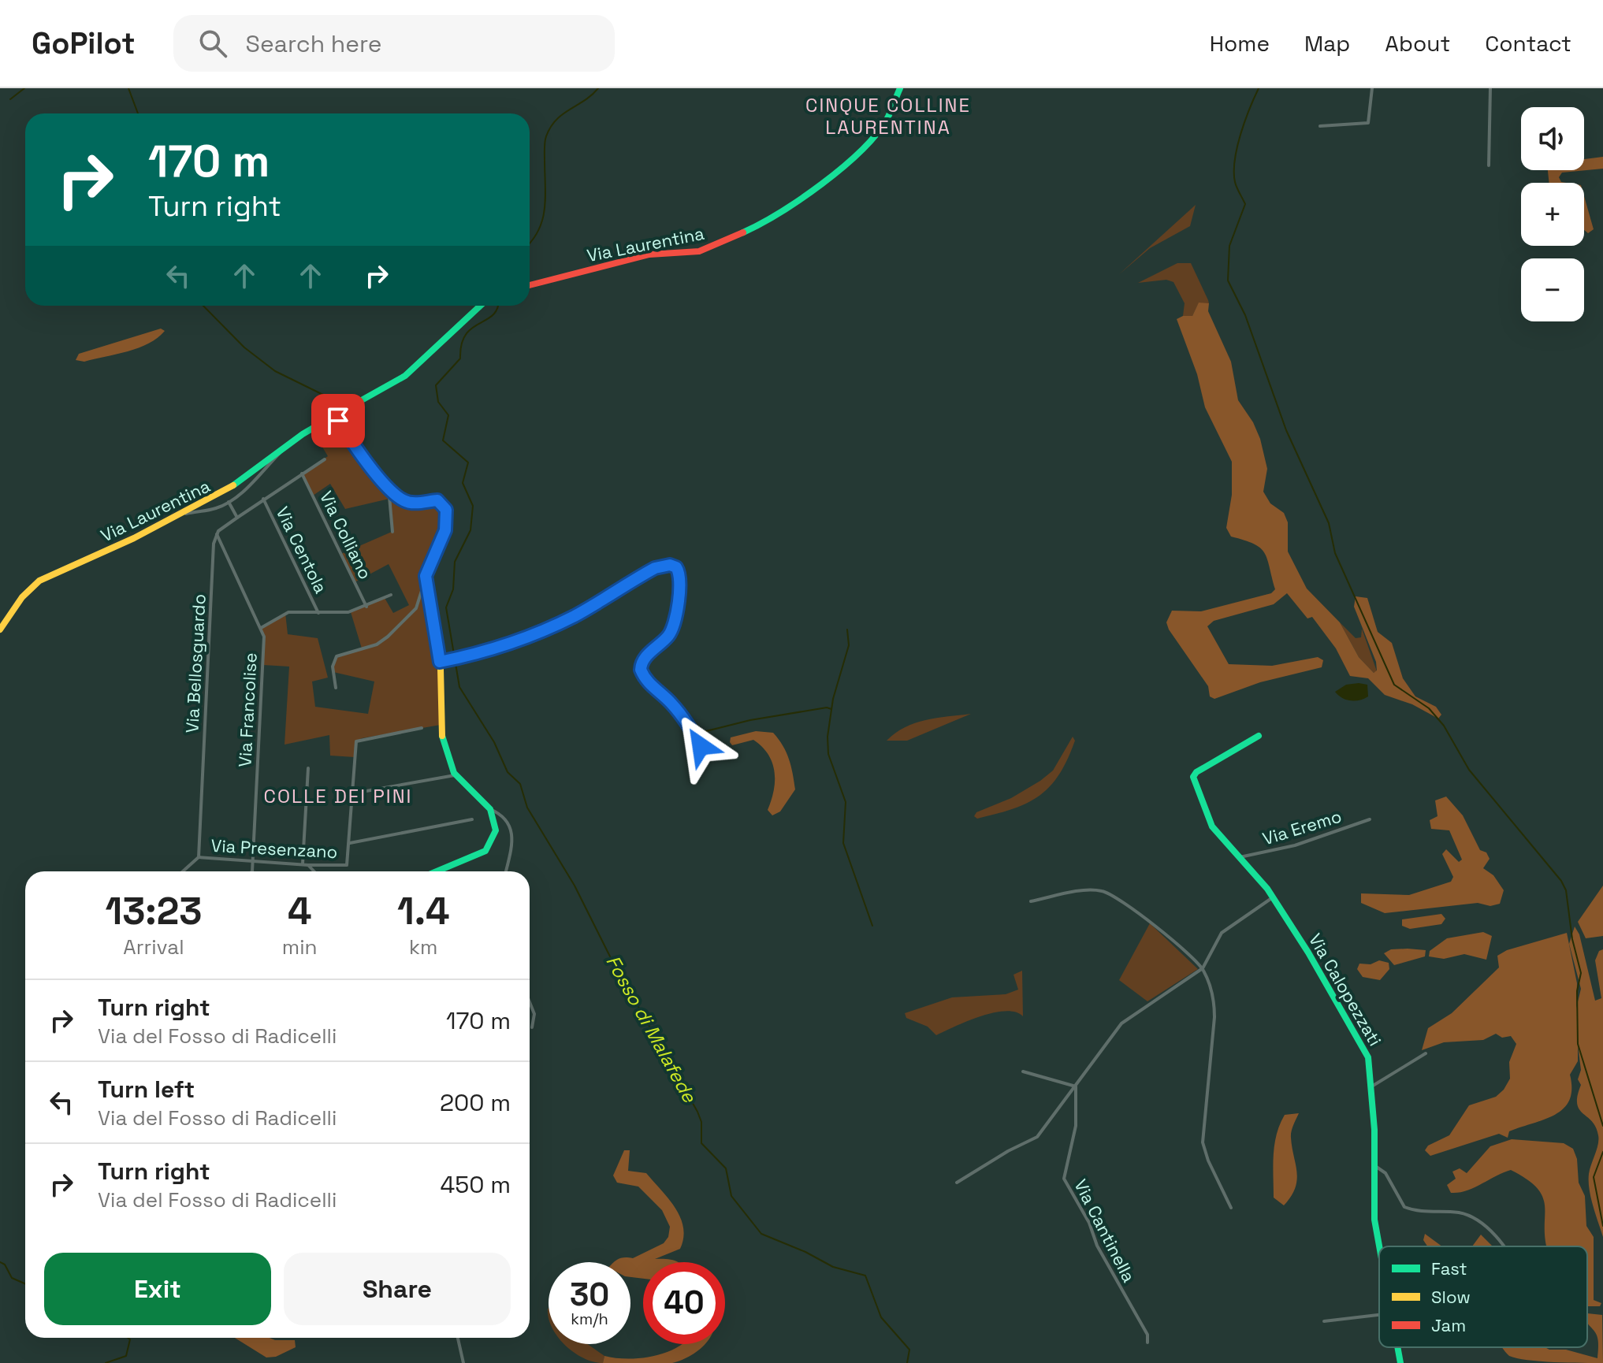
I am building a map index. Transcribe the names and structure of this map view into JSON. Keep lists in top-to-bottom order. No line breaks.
{"streets":{"street":["Via Laurentina","Via Colliano","Via Centola","Via Bellosguardo","Via Francolise","Via Eremo","Via Presenzano","Via Calopezzati","Via Cantinella"]},"crossings":[["Via Bellosguardo","Via Francolise"],["Via Bellosguardo","Via Presenzano"],["Via Francolise","Via Presenzano"],["Via Eremo","Via Calopezzati"]],"districts":["CINQUE COLLINE LAURENTINA","COLLE DEI PINI"],"water":["Fosso di Malafede"],"legend":["Fast","Slow","Jam"],"page":{"header":"GoPilot","search":"Search here","nav":["Home","Map","About","Contact"],"map_buttons":["+","−"],"turn":["170 m","Turn right"],"eta":["13:23","Arrival","4","min","1.4","km"],"list":[{"name":"Turn right","note":"Via del Fosso di Radicelli","value":"170 m"},{"name":"Turn left","note":"Via del Fosso di Radicelli","value":"200 m"},{"name":"Turn right","note":"Via del Fosso di Radicelli","value":"450 m"}],"buttons":["Exit","Share"],"speed":"30 km/h","limit":"40"}}
